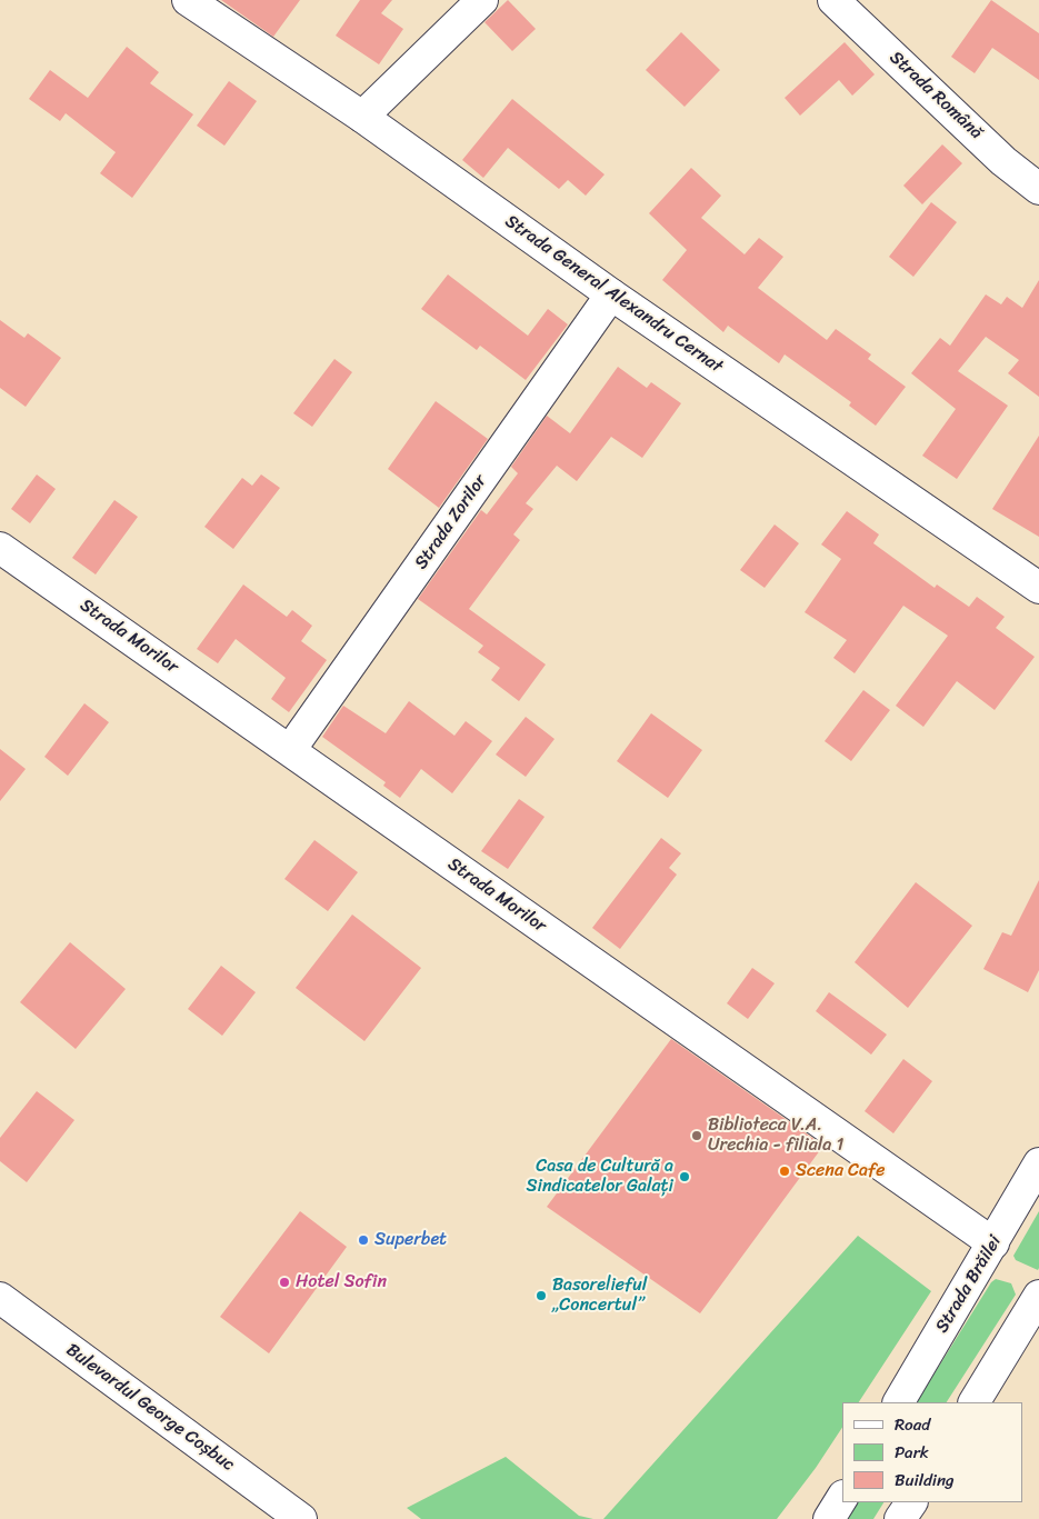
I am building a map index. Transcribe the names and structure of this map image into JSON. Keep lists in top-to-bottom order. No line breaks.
{"streets":{"street":["Strada Română","Strada General Alexandru Cernat","Strada Zorilor","Strada Morilor","Strada Brăilei","Bulevardul George Coșbuc"]},"crossings":[["Strada General Alexandru Cernat","Strada Zorilor"],["Strada Zorilor","Strada Morilor"],["Strada Morilor","Strada Brăilei"]],"places":["Biblioteca V.A. Urechia - filiala 1","Scena Cafe","Casa de Cultură a Sindicatelor Galați","Superbet","Hotel Sofin","Basorelieful „Concertul”"],"legend":["Road","Park","Building"]}
